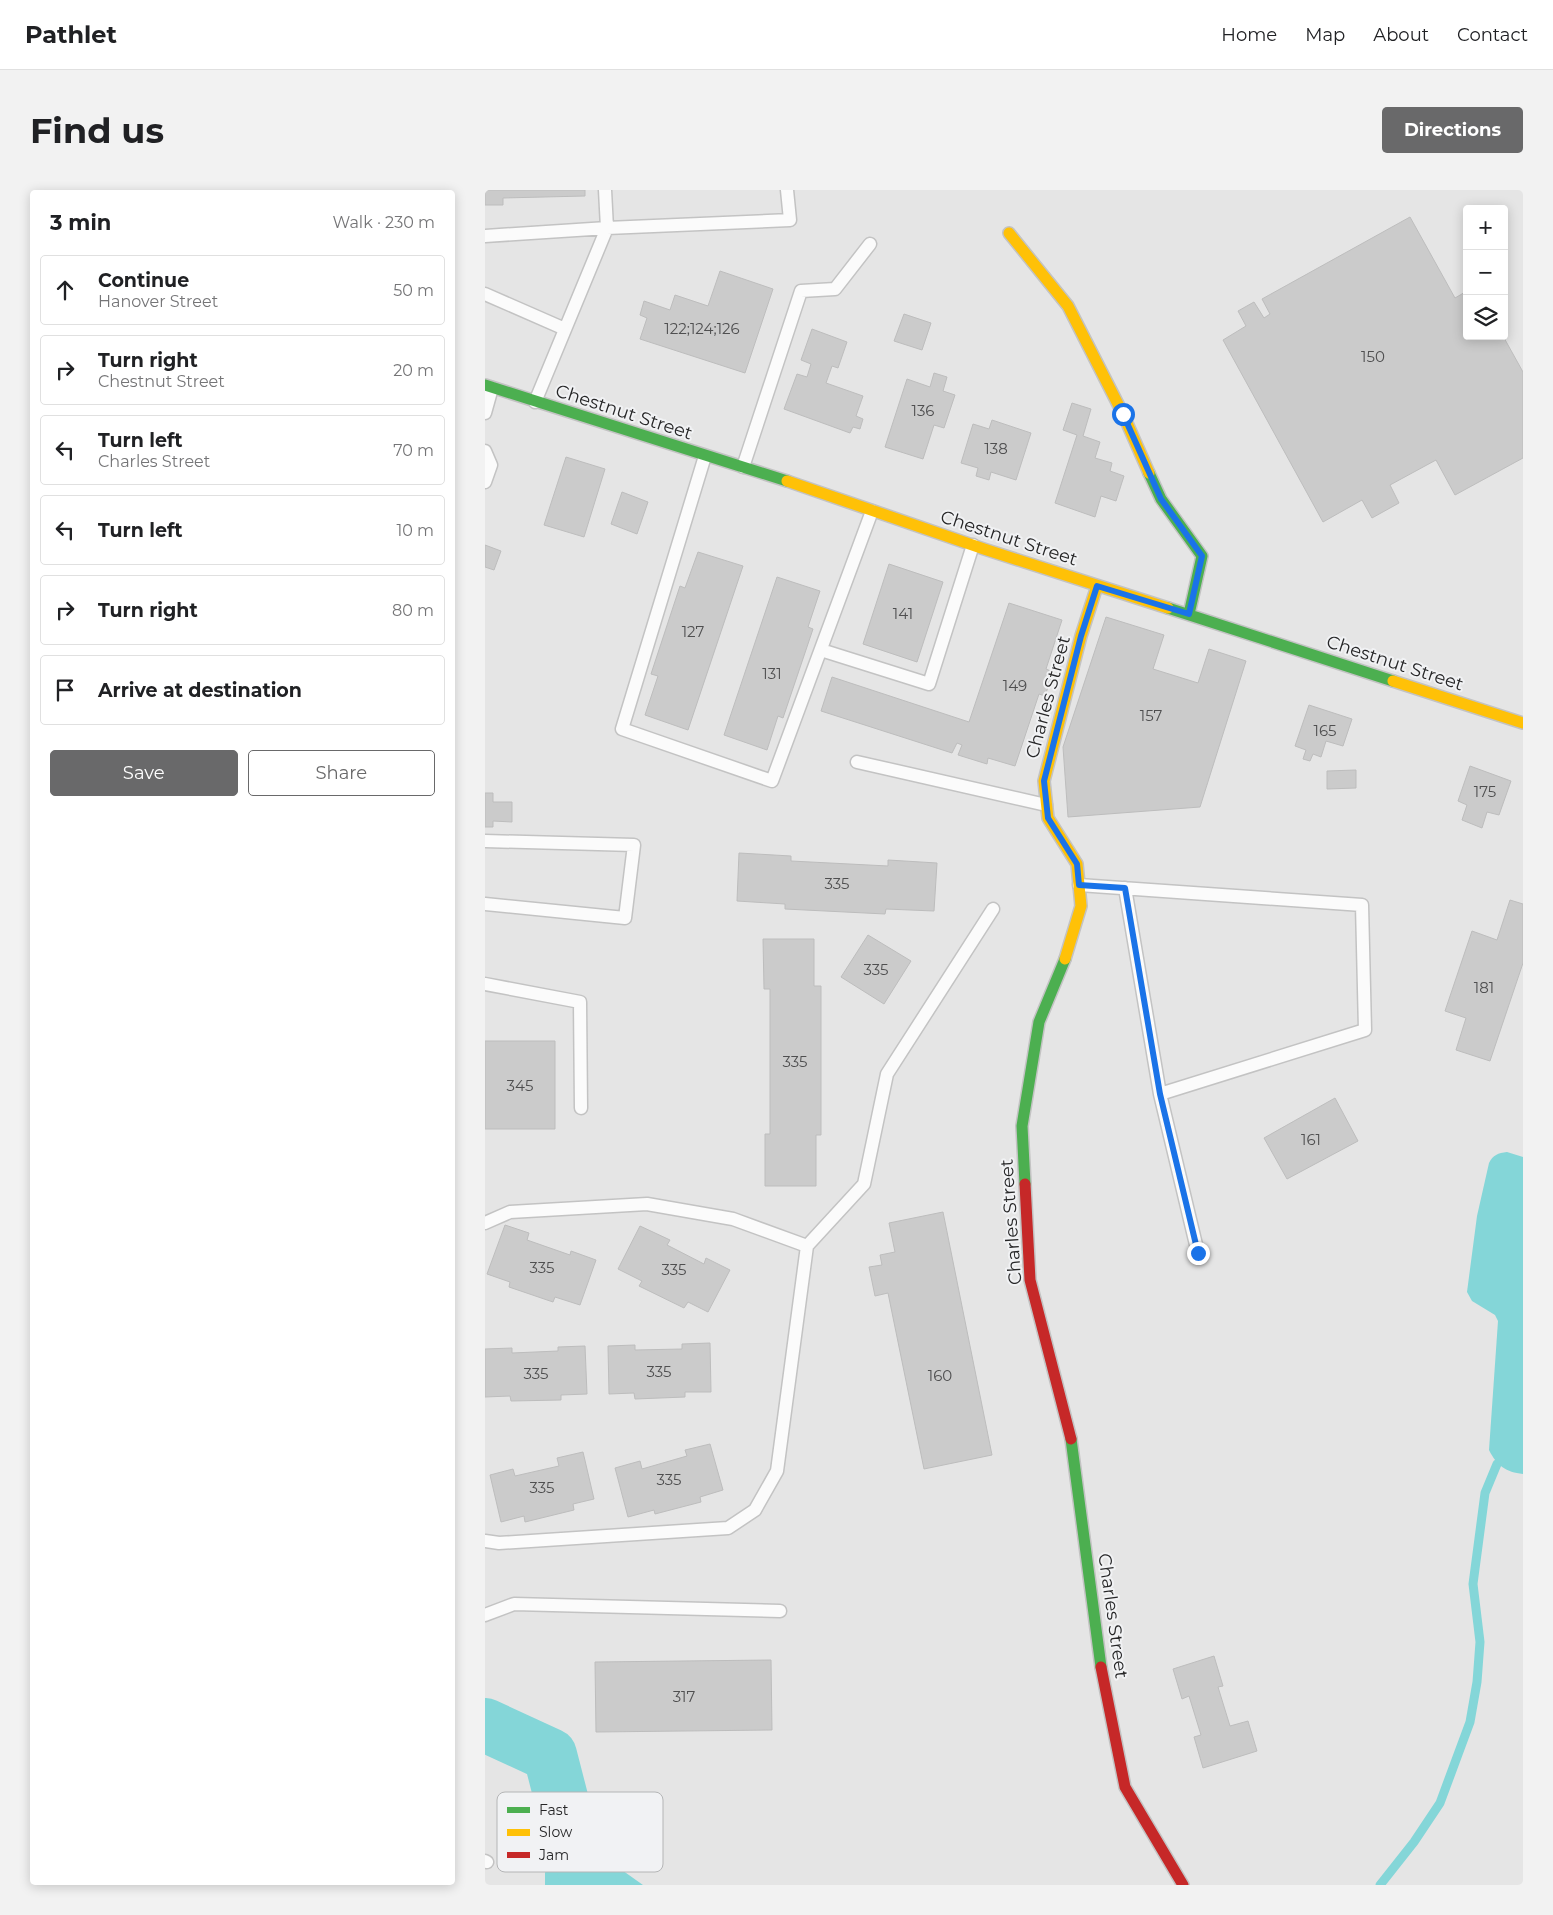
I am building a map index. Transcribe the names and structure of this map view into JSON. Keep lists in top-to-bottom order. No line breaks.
{"streets":{"street":["Chestnut Street","Charles Street"]},"crossings":[["Chestnut Street","Charles Street"]],"house_numbers":["122;124;126","150","136","138","141","127","131","149","157","165","175","335","335","181","335","345","161","335","335","335","335","160","335","335","317"],"legend":["Fast","Slow","Jam"],"page":{"header":"Pathlet","nav":["Home","Map","About","Contact"],"buttons":["Directions",["Save","Share"]],"title":"Find us","heading":["3 min","Walk · 230 m"],"map_buttons":["+","−"],"list":[["Continue","Hanover Street","50 m"],["Turn right","Chestnut Street","20 m"],["Turn left","Charles Street","70 m"],["Turn left","10 m"],["Turn right","80 m"],"Arrive at destination"]}}
